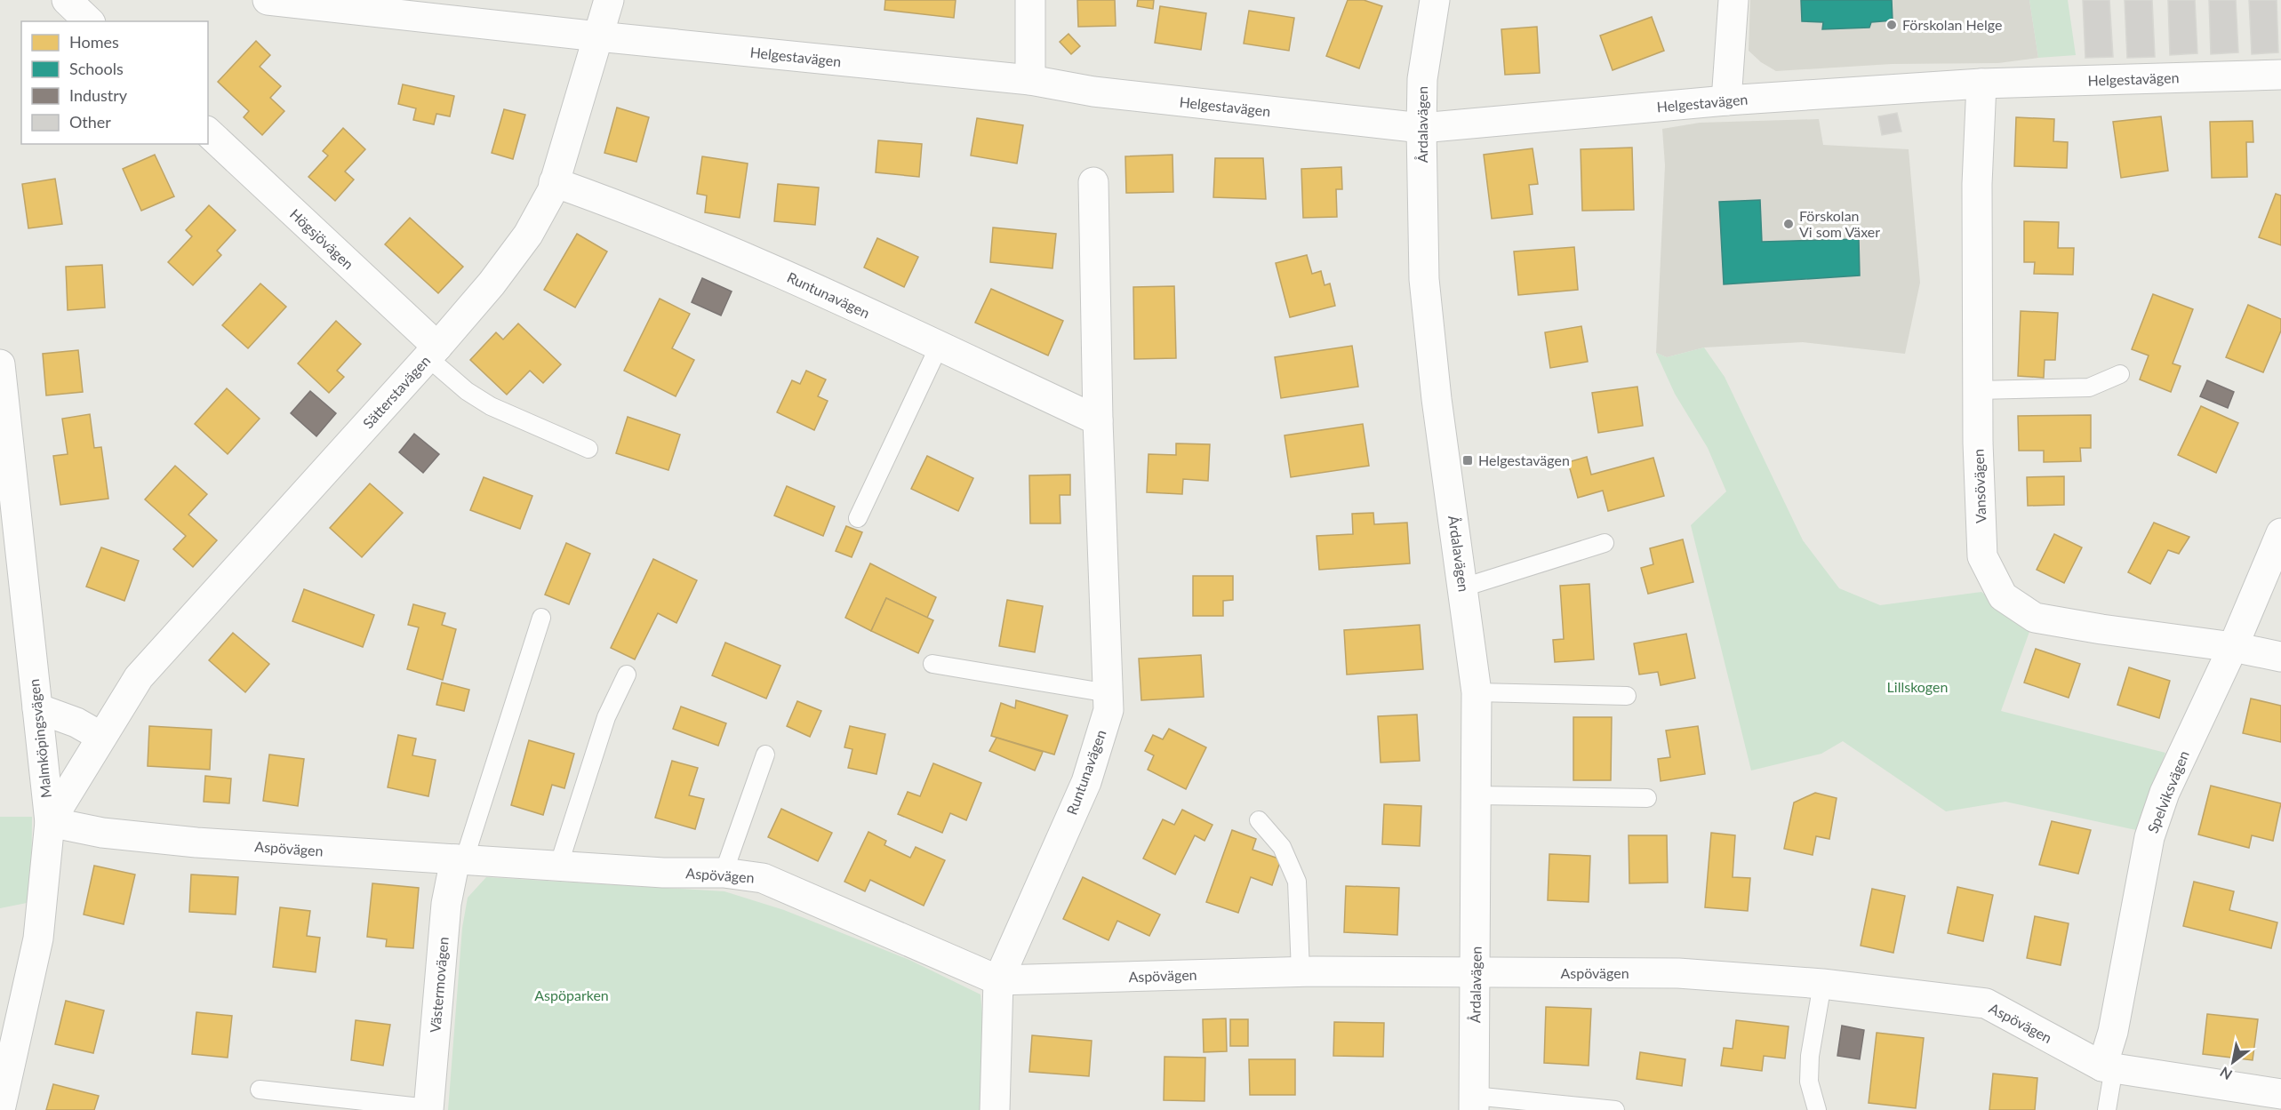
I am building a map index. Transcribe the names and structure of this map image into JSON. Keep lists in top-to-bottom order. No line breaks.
{"streets":{"street":["Helgestavägen","Årdalavägen","Högsjövägen","Runtunavägen","Sätterstavägen","Vansövägen","Malmköpingsvägen","Spelviksvägen","Aspövägen","Västermovägen"]},"crossings":[["Helgestavägen","Årdalavägen"],["Helgestavägen","Sätterstavägen"],["Helgestavägen","Vansövägen"],["Årdalavägen","Aspövägen"],["Högsjövägen","Sätterstavägen"],["Runtunavägen","Sätterstavägen"],["Runtunavägen","Aspövägen"],["Sätterstavägen","Malmköpingsvägen"],["Sätterstavägen","Aspövägen"],["Vansövägen","Spelviksvägen"],["Malmköpingsvägen","Aspövägen"],["Spelviksvägen","Aspövägen"],["Aspövägen","Västermovägen"]],"parks":["Lillskogen","Aspöparken"],"places":{"other":["Förskolan Helge","Förskolan Vi som Växer"],"transit":["Helgestavägen"]},"legend":["Homes","Schools","Industry","Other"],"north":"bottom left"}
